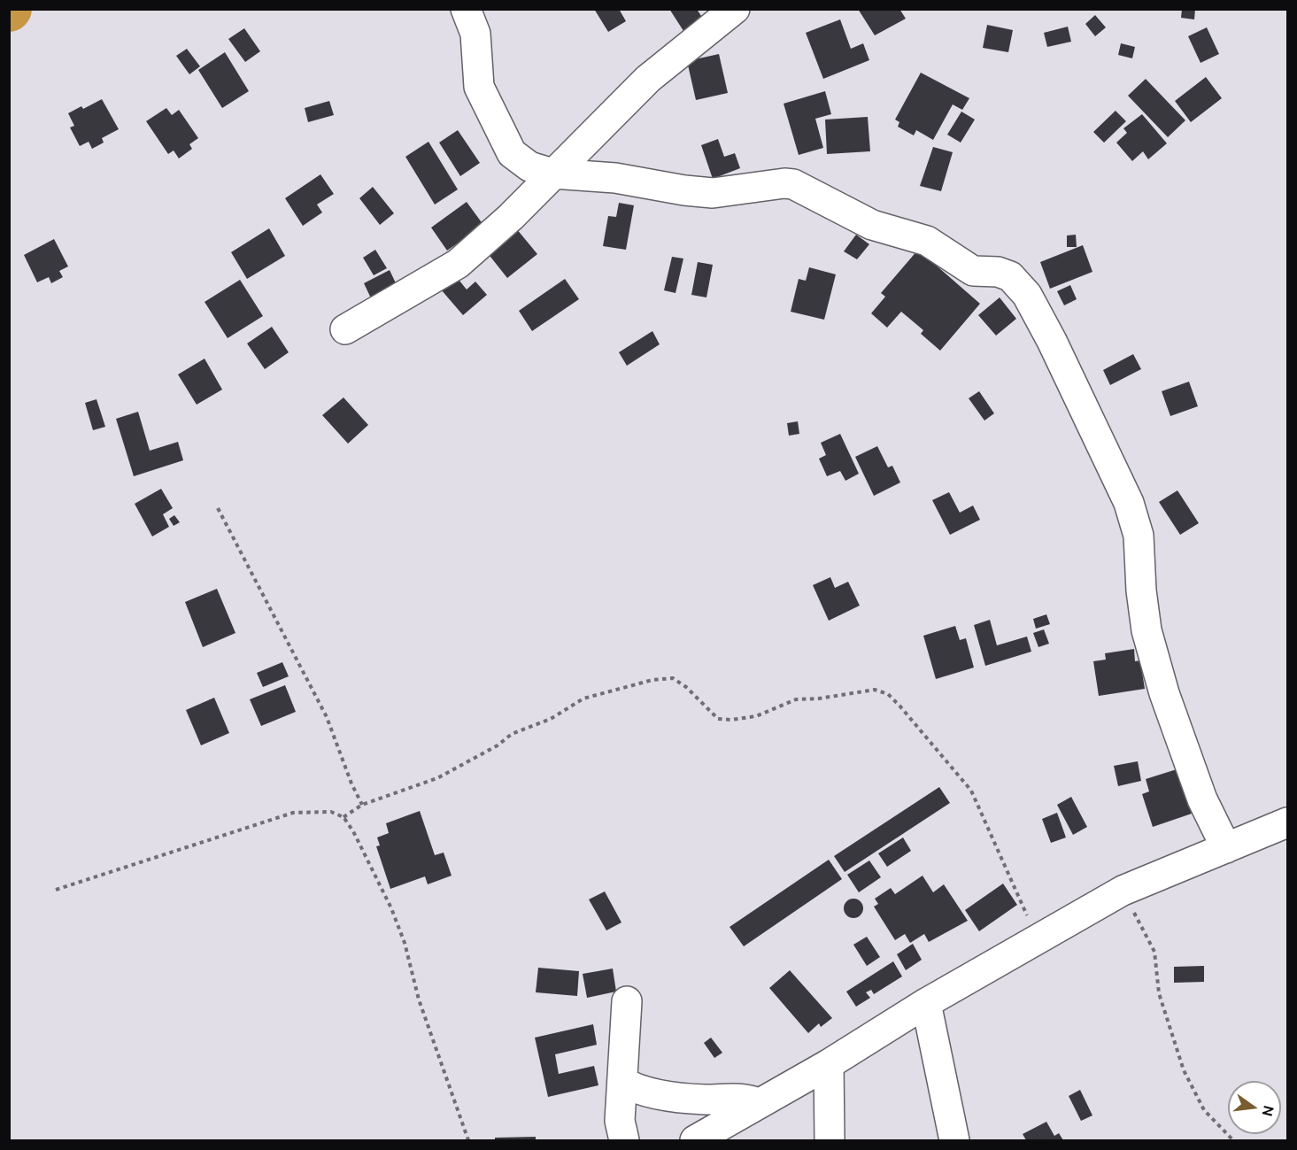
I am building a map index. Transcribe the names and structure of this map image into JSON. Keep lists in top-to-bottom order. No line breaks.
{"north":"right"}
